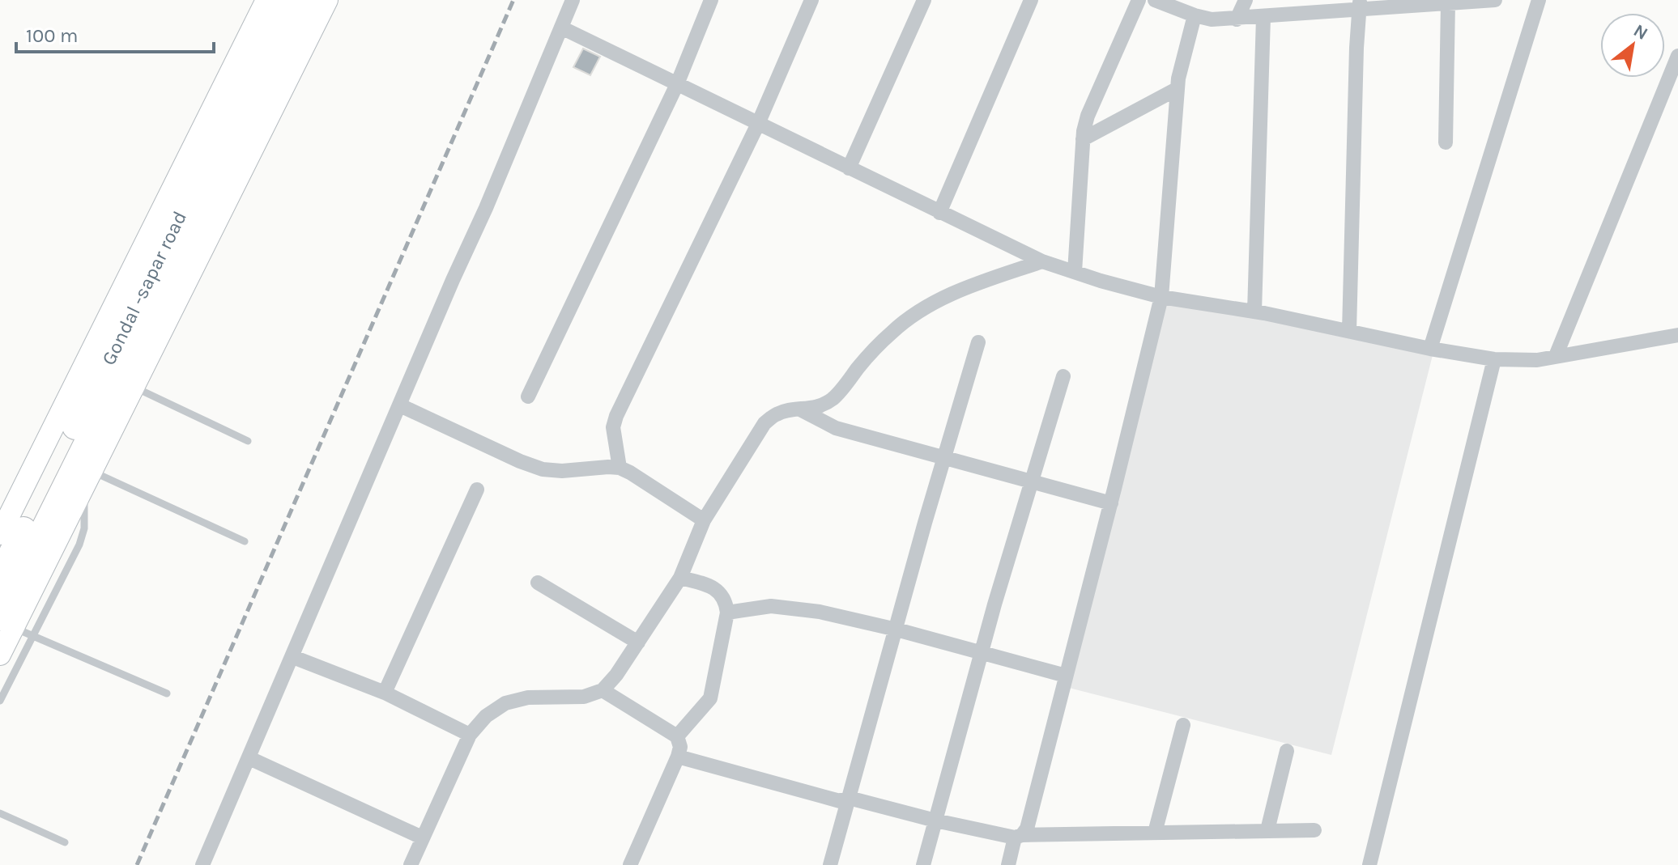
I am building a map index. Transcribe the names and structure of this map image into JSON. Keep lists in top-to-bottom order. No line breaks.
{"streets":{"highway":["Gondal -sapar road"]},"scale_bar":"100 m","north":"top right"}
